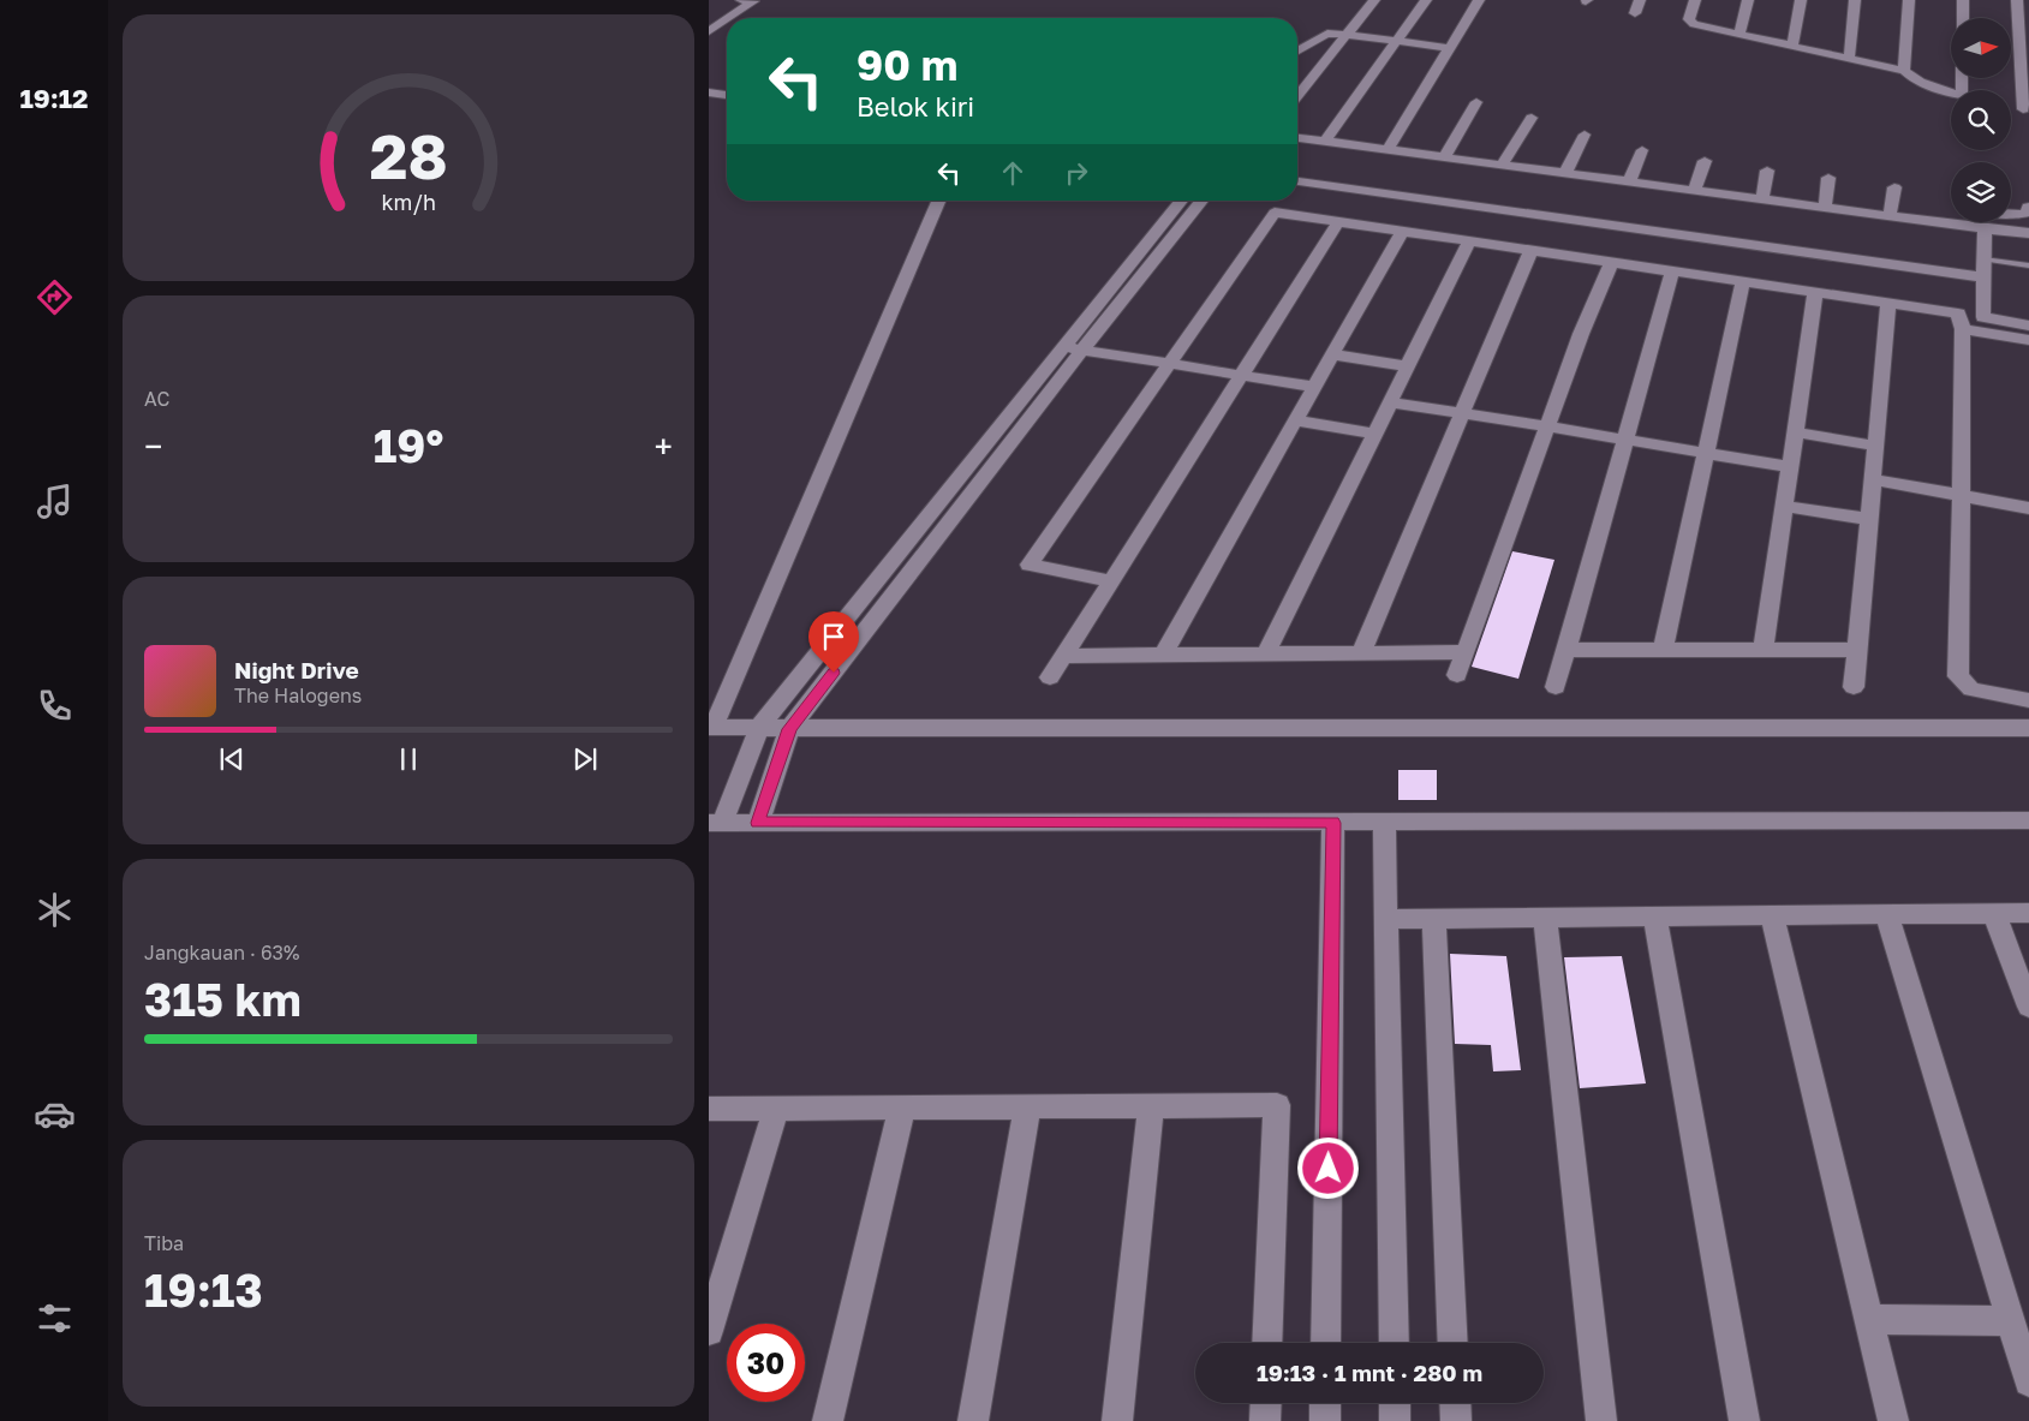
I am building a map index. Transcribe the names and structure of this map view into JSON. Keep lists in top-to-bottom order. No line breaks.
{"north":"right","page":{"tabs":"19:12","turn":["90 m","Belok kiri"],"tile":["AC",["Jangkauan · 63%","315 km"],["Tiba","19:13"]],"heat":["−","19°","+"],"song":["Night Drive","The Halogens"],"limit":"30","trip":"19:13 · 1 mnt · 280 m","gauge":["28","km/h"]}}
